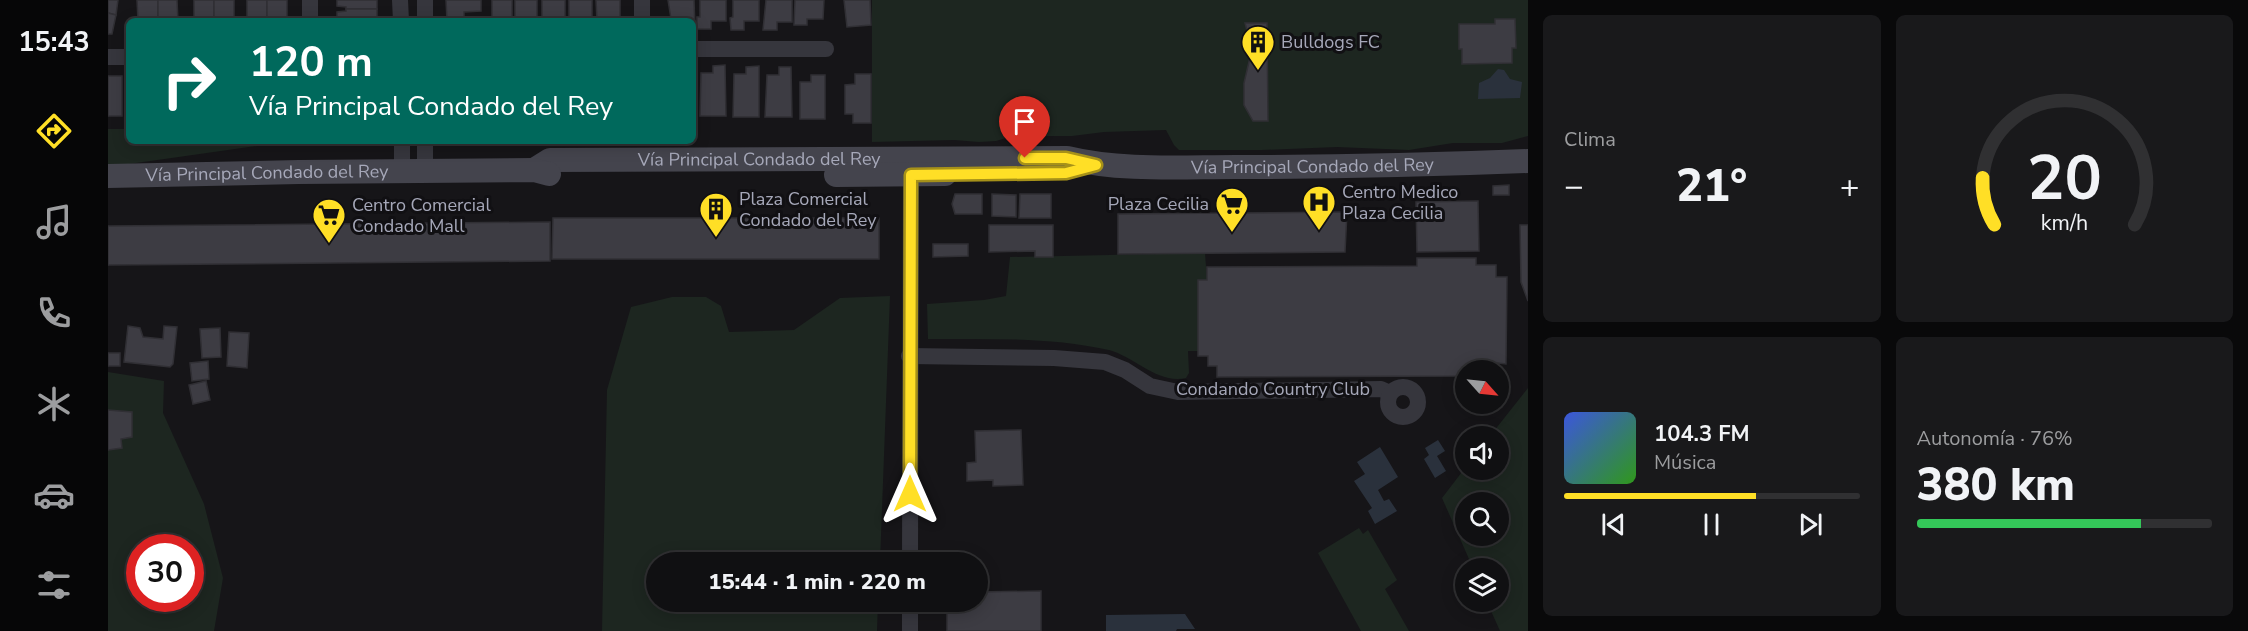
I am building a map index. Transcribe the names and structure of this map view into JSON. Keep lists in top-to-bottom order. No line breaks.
{"streets":{"street":["Vía Principal Condado del Rey","Condando Country Club"]},"places":{"building":["Bulldogs FC","Plaza Comercial Condado del Rey"],"hospital":["Centro Medico Plaza Cecilia"],"supermarket":["Plaza Cecilia","Centro Comercial Condado Mall"]},"north":"bottom right","page":{"tabs":"15:43","tile":["Clima",["Autonomía · 76%","380 km"]],"turn":["120 m","Vía Principal Condado del Rey"],"heat":["−","21°","+"],"song":["104.3 FM","Música"],"limit":"30","trip":"15:44 · 1 min · 220 m","gauge":["20","km/h"]}}
